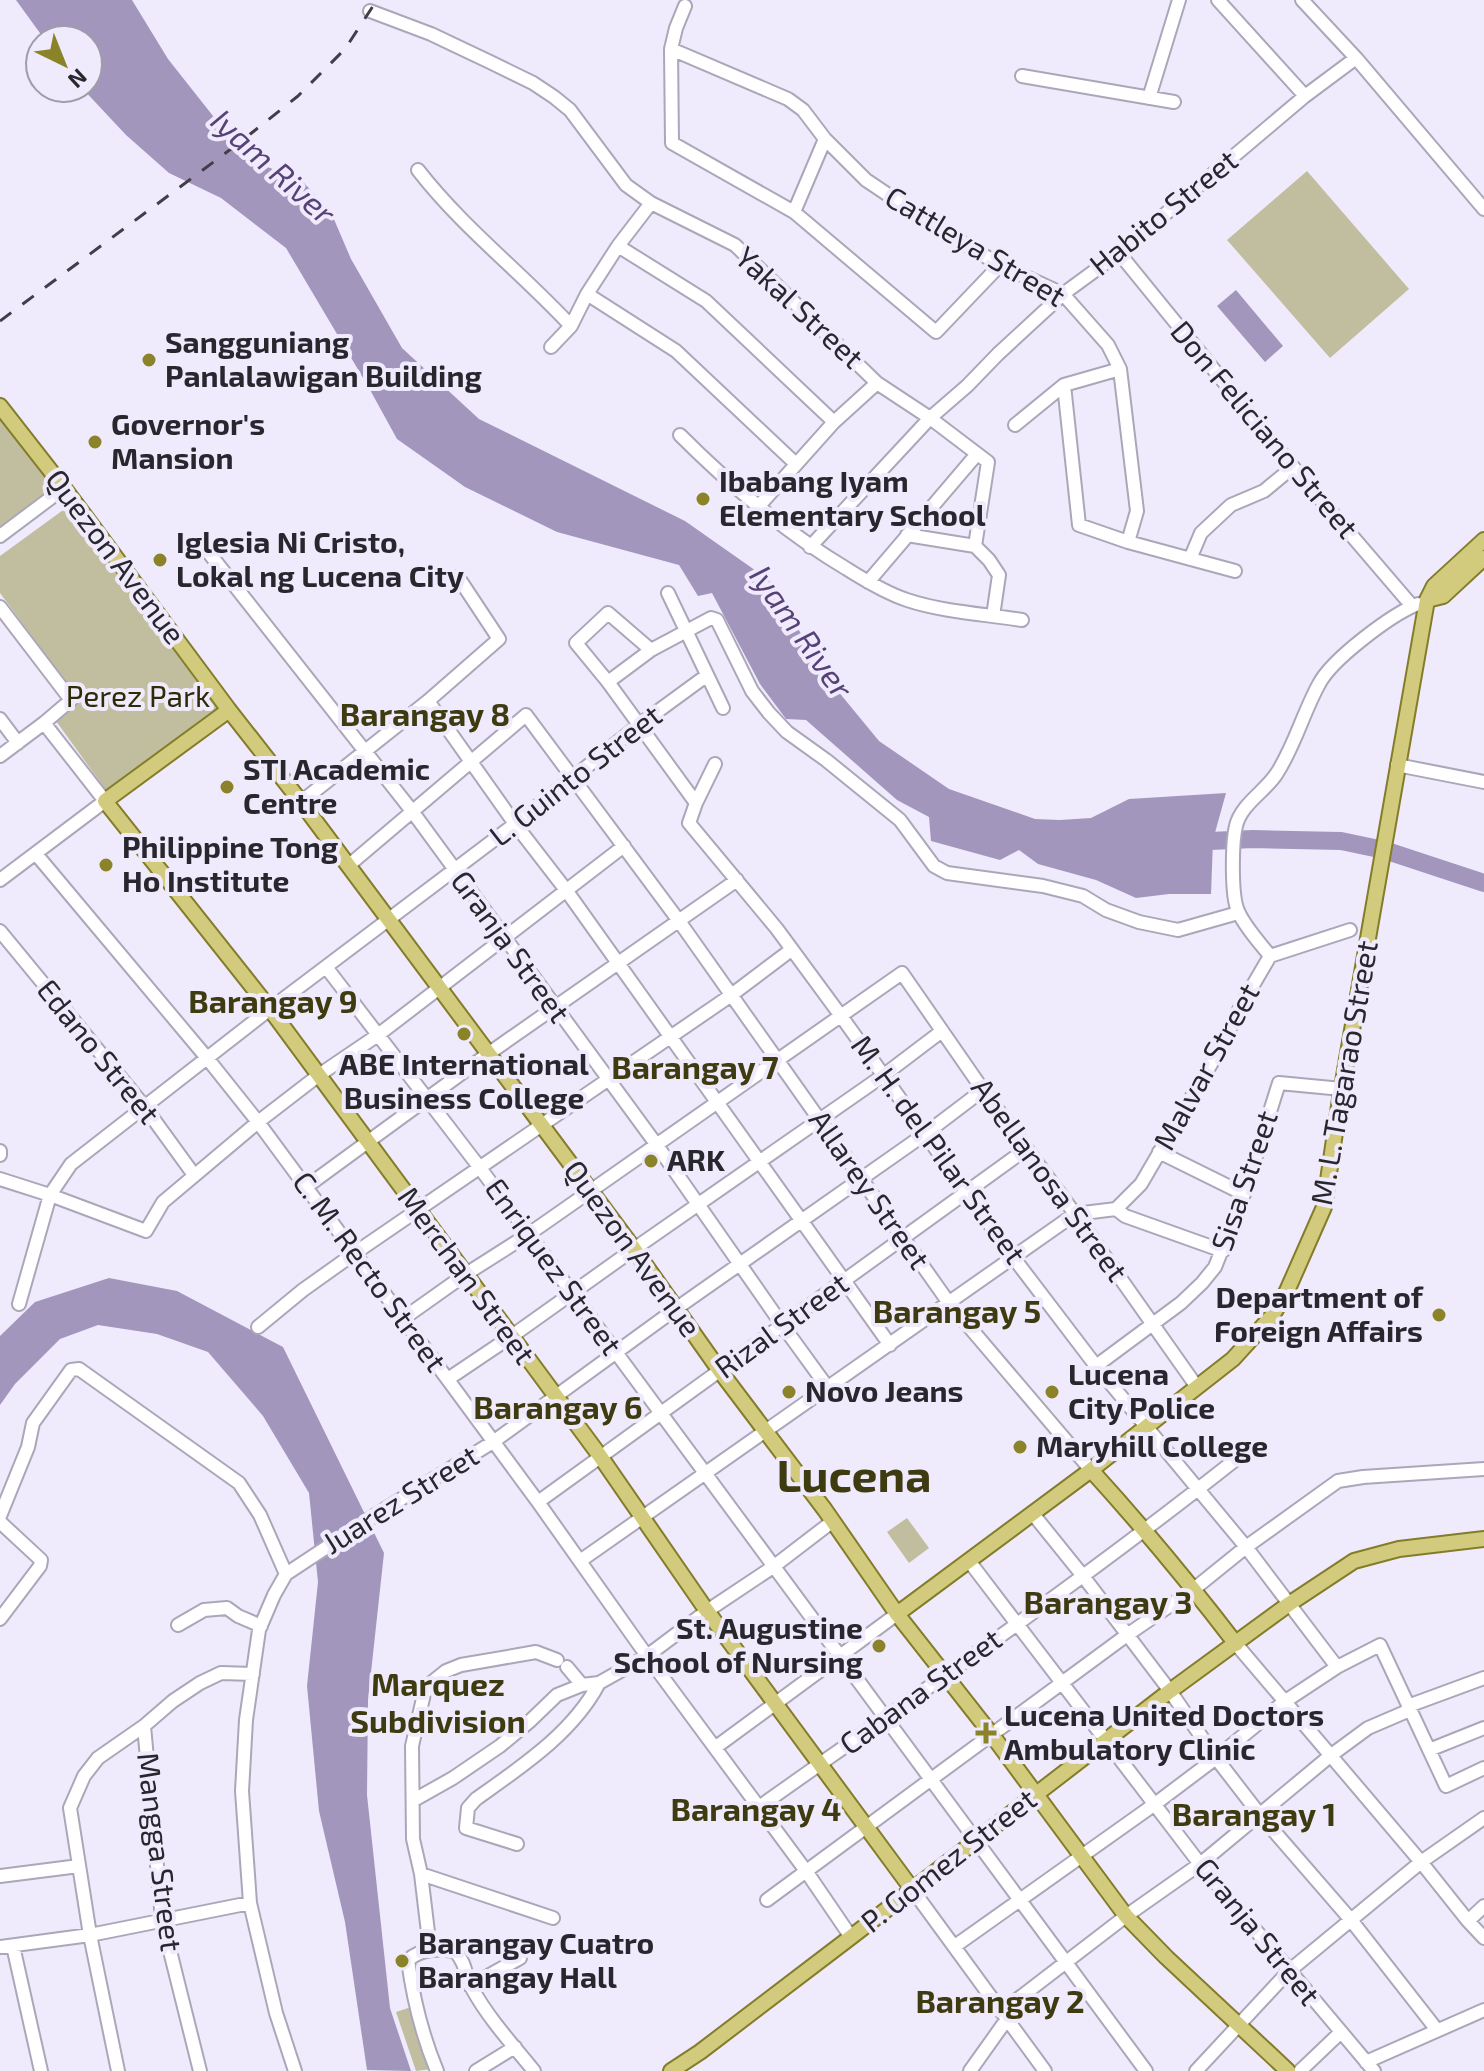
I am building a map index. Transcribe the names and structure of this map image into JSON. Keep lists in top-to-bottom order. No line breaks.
{"streets":{"main road":["Quezon Avenue","M. L. Tagarao Street","Allarey Street","Merchan Street","P. Gomez Street"],"street":["Habito Street","Cattleya Street","Yakal Street","Don Feliciano Street","L. Guinto Street","Granja Street","Edano Street","Malvar Street","M. H. del Pilar Street","Abellanosa Street","Sisa Street","Enriquez Street","C. M. Recto Street","Rizal Street","Juarez Street","Cabana Street","Mangga Street"]},"crossings":[["Habito Street","Cattleya Street"],["Habito Street","Yakal Street"],["Habito Street","Don Feliciano Street"],["Quezon Avenue","L. Guinto Street"],["Quezon Avenue","M. L. Tagarao Street"],["Quezon Avenue","Rizal Street"],["Quezon Avenue","Juarez Street"],["Quezon Avenue","Cabana Street"],["Quezon Avenue","P. Gomez Street"],["L. Guinto Street","Granja Street"],["L. Guinto Street","Edano Street"],["L. Guinto Street","M. H. del Pilar Street"],["L. Guinto Street","Allarey Street"],["L. Guinto Street","Enriquez Street"],["L. Guinto Street","C. M. Recto Street"],["L. Guinto Street","Merchan Street"],["Granja Street","M. L. Tagarao Street"],["Granja Street","Rizal Street"],["Granja Street","Juarez Street"],["Granja Street","Cabana Street"],["Granja Street","P. Gomez Street"],["M. L. Tagarao Street","M. H. del Pilar Street"],["M. L. Tagarao Street","Abellanosa Street"],["M. L. Tagarao Street","Sisa Street"],["M. L. Tagarao Street","Allarey Street"],["M. L. Tagarao Street","Enriquez Street"],["M. L. Tagarao Street","C. M. Recto Street"],["M. L. Tagarao Street","Merchan Street"],["M. H. del Pilar Street","Abellanosa Street"],["M. H. del Pilar Street","Sisa Street"],["M. H. del Pilar Street","Rizal Street"],["M. H. del Pilar Street","Juarez Street"],["M. H. del Pilar Street","Cabana Street"],["M. H. del Pilar Street","P. Gomez Street"],["Abellanosa Street","Sisa Street"],["Abellanosa Street","Rizal Street"],["Abellanosa Street","Juarez Street"],["Allarey Street","Rizal Street"],["Allarey Street","Juarez Street"],["Allarey Street","Cabana Street"],["Allarey Street","P. Gomez Street"],["Enriquez Street","Rizal Street"],["Enriquez Street","Juarez Street"],["Enriquez Street","Cabana Street"],["Enriquez Street","P. Gomez Street"],["C. M. Recto Street","Rizal Street"],["C. M. Recto Street","Juarez Street"],["C. M. Recto Street","Cabana Street"],["C. M. Recto Street","P. Gomez Street"],["Merchan Street","Rizal Street"],["Merchan Street","Juarez Street"],["Merchan Street","Cabana Street"],["Merchan Street","P. Gomez Street"]],"districts":["Barangay 8","Barangay 9","Barangay 7","Barangay 5","Barangay 6","Lucena","Barangay 3","Marquez Subdivision","Barangay 4","Barangay 1","Barangay 2"],"water":["Iyam River"],"parks":["Perez Park"],"places":{"other":["Sangguniang Panlalawigan Building","Governor's Mansion","Ibabang Iyam Elementary School","Iglesia Ni Cristo, Lokal ng Lucena City","STI Academic Centre","Philippine Tong Ho Institute","ABE International Business College","ARK","Department of Foreign Affairs","Novo Jeans","Lucena City Police","Maryhill College","St. Augustine School of Nursing","Barangay Cuatro Barangay Hall"],"health":["Lucena United Doctors Ambulatory Clinic"]},"north":"bottom right"}
